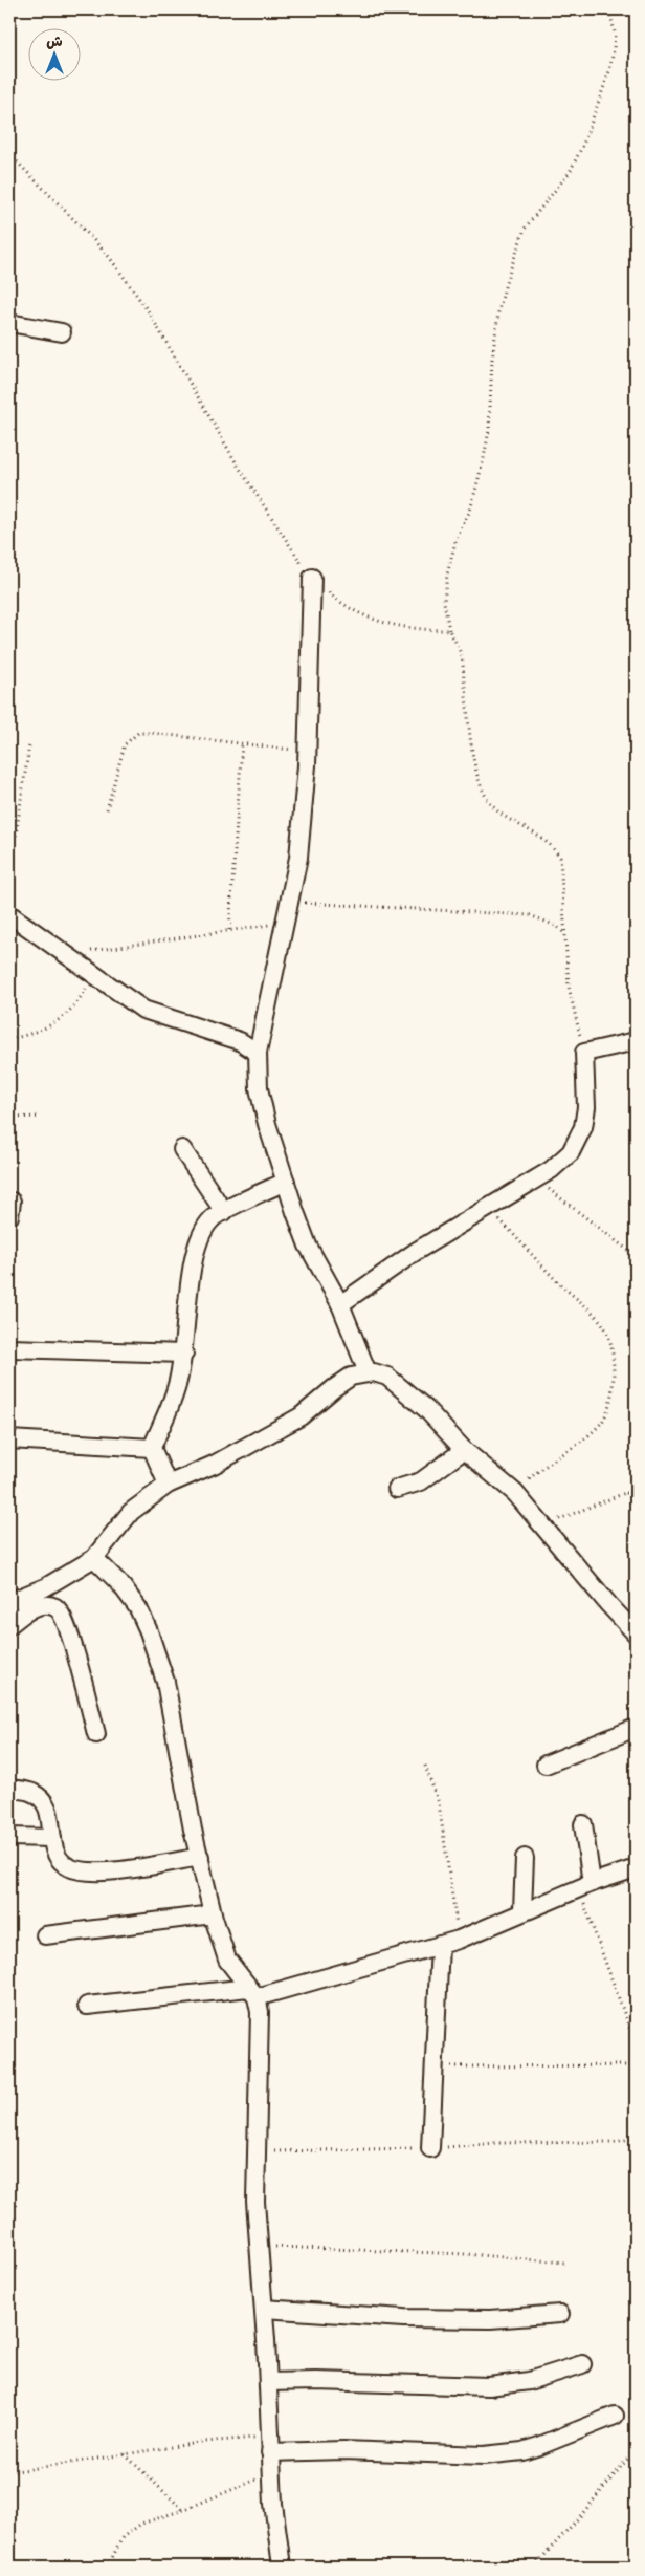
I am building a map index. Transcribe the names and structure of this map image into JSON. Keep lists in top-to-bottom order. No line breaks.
{"north":"top"}
